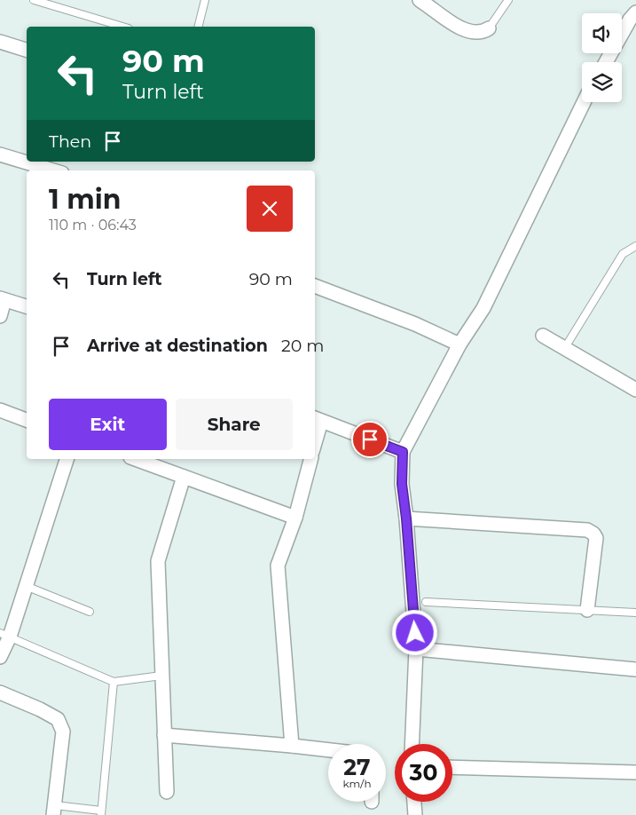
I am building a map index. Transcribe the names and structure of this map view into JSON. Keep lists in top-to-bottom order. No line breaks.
{"page":{"turn":["90 m","Turn left"],"then":"Then","heading":["1 min","110 m · 06:43"],"list":[{"name":"Turn left","value":"90 m"},{"name":"Arrive at destination","value":"20 m"}],"buttons":["Exit","Share"],"speed":"27 km/h","limit":"30"}}
